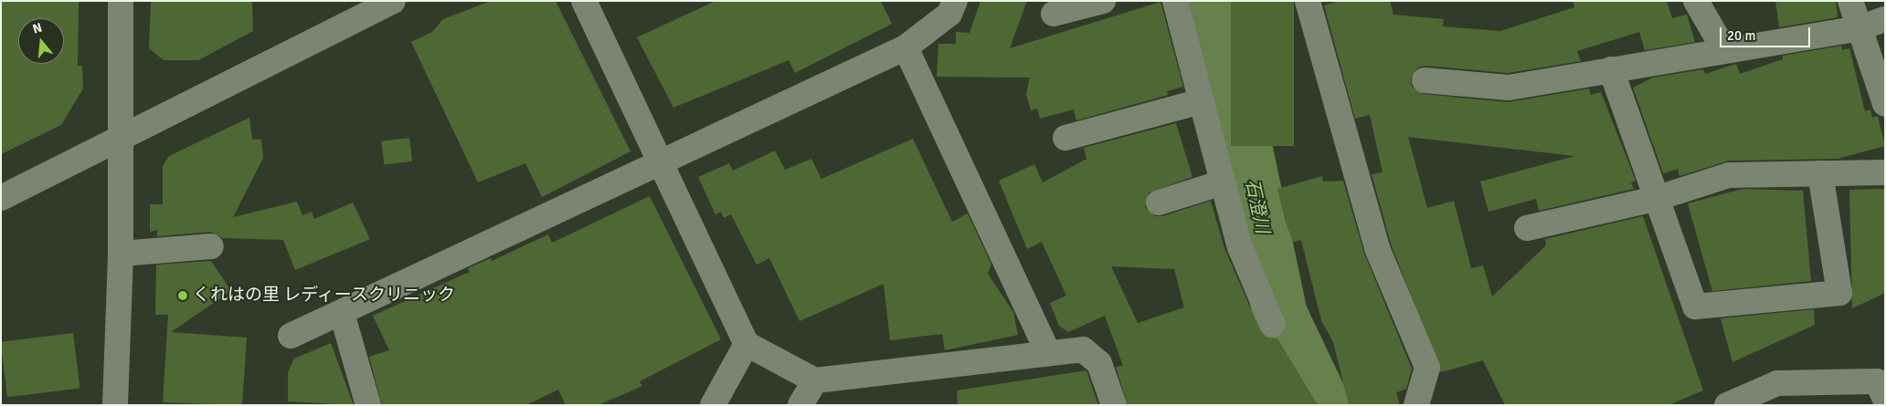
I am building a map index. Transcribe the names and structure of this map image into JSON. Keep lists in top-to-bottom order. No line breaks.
{"water":["石澄川"],"places":["くれはの里 レディースクリニック"],"scale_bar":"20 m","north":"top"}
